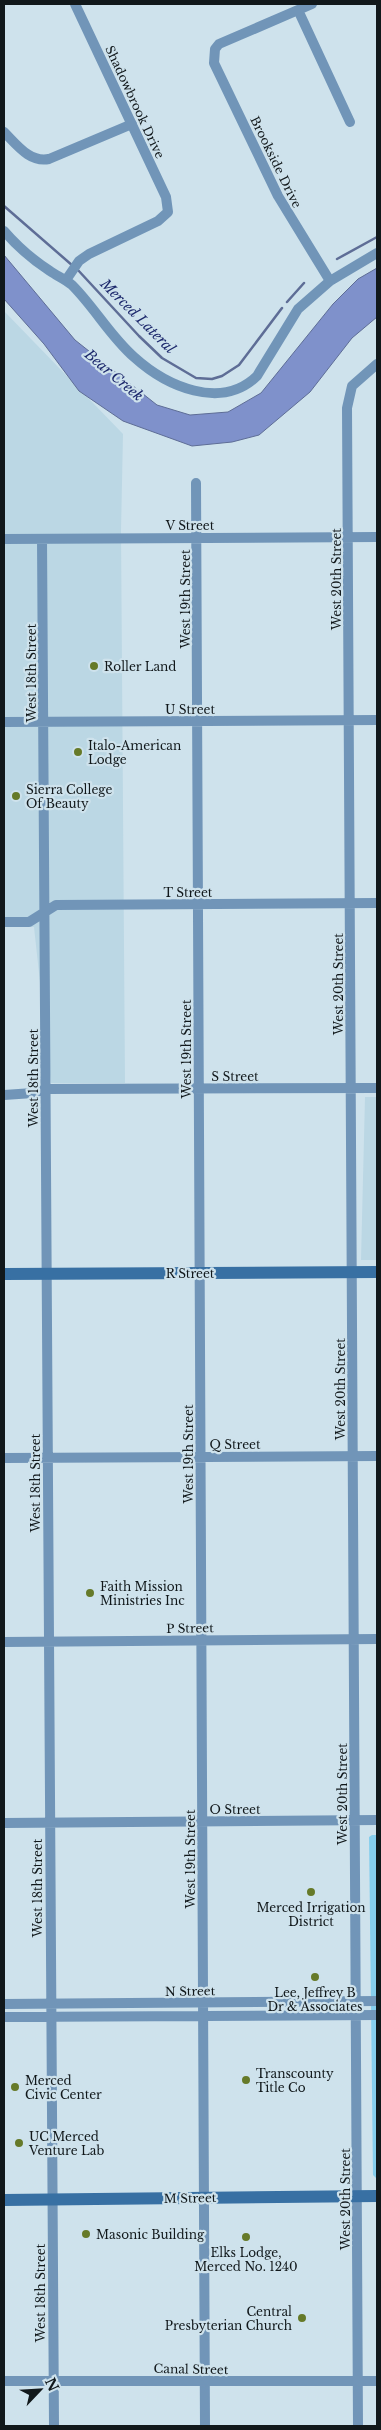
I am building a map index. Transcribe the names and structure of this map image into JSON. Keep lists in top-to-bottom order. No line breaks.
{"streets":{"street":["Shadowbrook Drive","Brookside Drive","V Street","West 20th Street","West 19th Street","West 18th Street","U Street","T Street","S Street","R Street","Q Street","P Street","O Street","N Street","M Street","Canal Street"]},"crossings":[["V Street","West 20th Street"],["V Street","West 19th Street"],["V Street","West 18th Street"],["West 20th Street","U Street"],["West 20th Street","T Street"],["West 20th Street","S Street"],["West 20th Street","R Street"],["West 20th Street","Q Street"],["West 20th Street","P Street"],["West 20th Street","O Street"],["West 20th Street","N Street"],["West 20th Street","M Street"],["West 20th Street","Canal Street"],["West 19th Street","U Street"],["West 19th Street","T Street"],["West 19th Street","S Street"],["West 19th Street","R Street"],["West 19th Street","Q Street"],["West 19th Street","P Street"],["West 19th Street","O Street"],["West 19th Street","N Street"],["West 19th Street","M Street"],["West 19th Street","Canal Street"],["West 18th Street","U Street"],["West 18th Street","T Street"],["West 18th Street","S Street"],["West 18th Street","R Street"],["West 18th Street","Q Street"],["West 18th Street","P Street"],["West 18th Street","O Street"],["West 18th Street","N Street"],["West 18th Street","M Street"],["West 18th Street","Canal Street"]],"water":["Merced Lateral","Bear Creek"],"places":["Roller Land","Italo-American Lodge","Sierra College Of Beauty","Faith Mission Ministries Inc","Merced Irrigation District","Lee, Jeffrey B Dr & Associates","Transcounty Title Co","Merced Civic Center","UC Merced Venture Lab","Masonic Building","Elks Lodge, Merced No. 1240","Central Presbyterian Church"],"north":"top right"}
